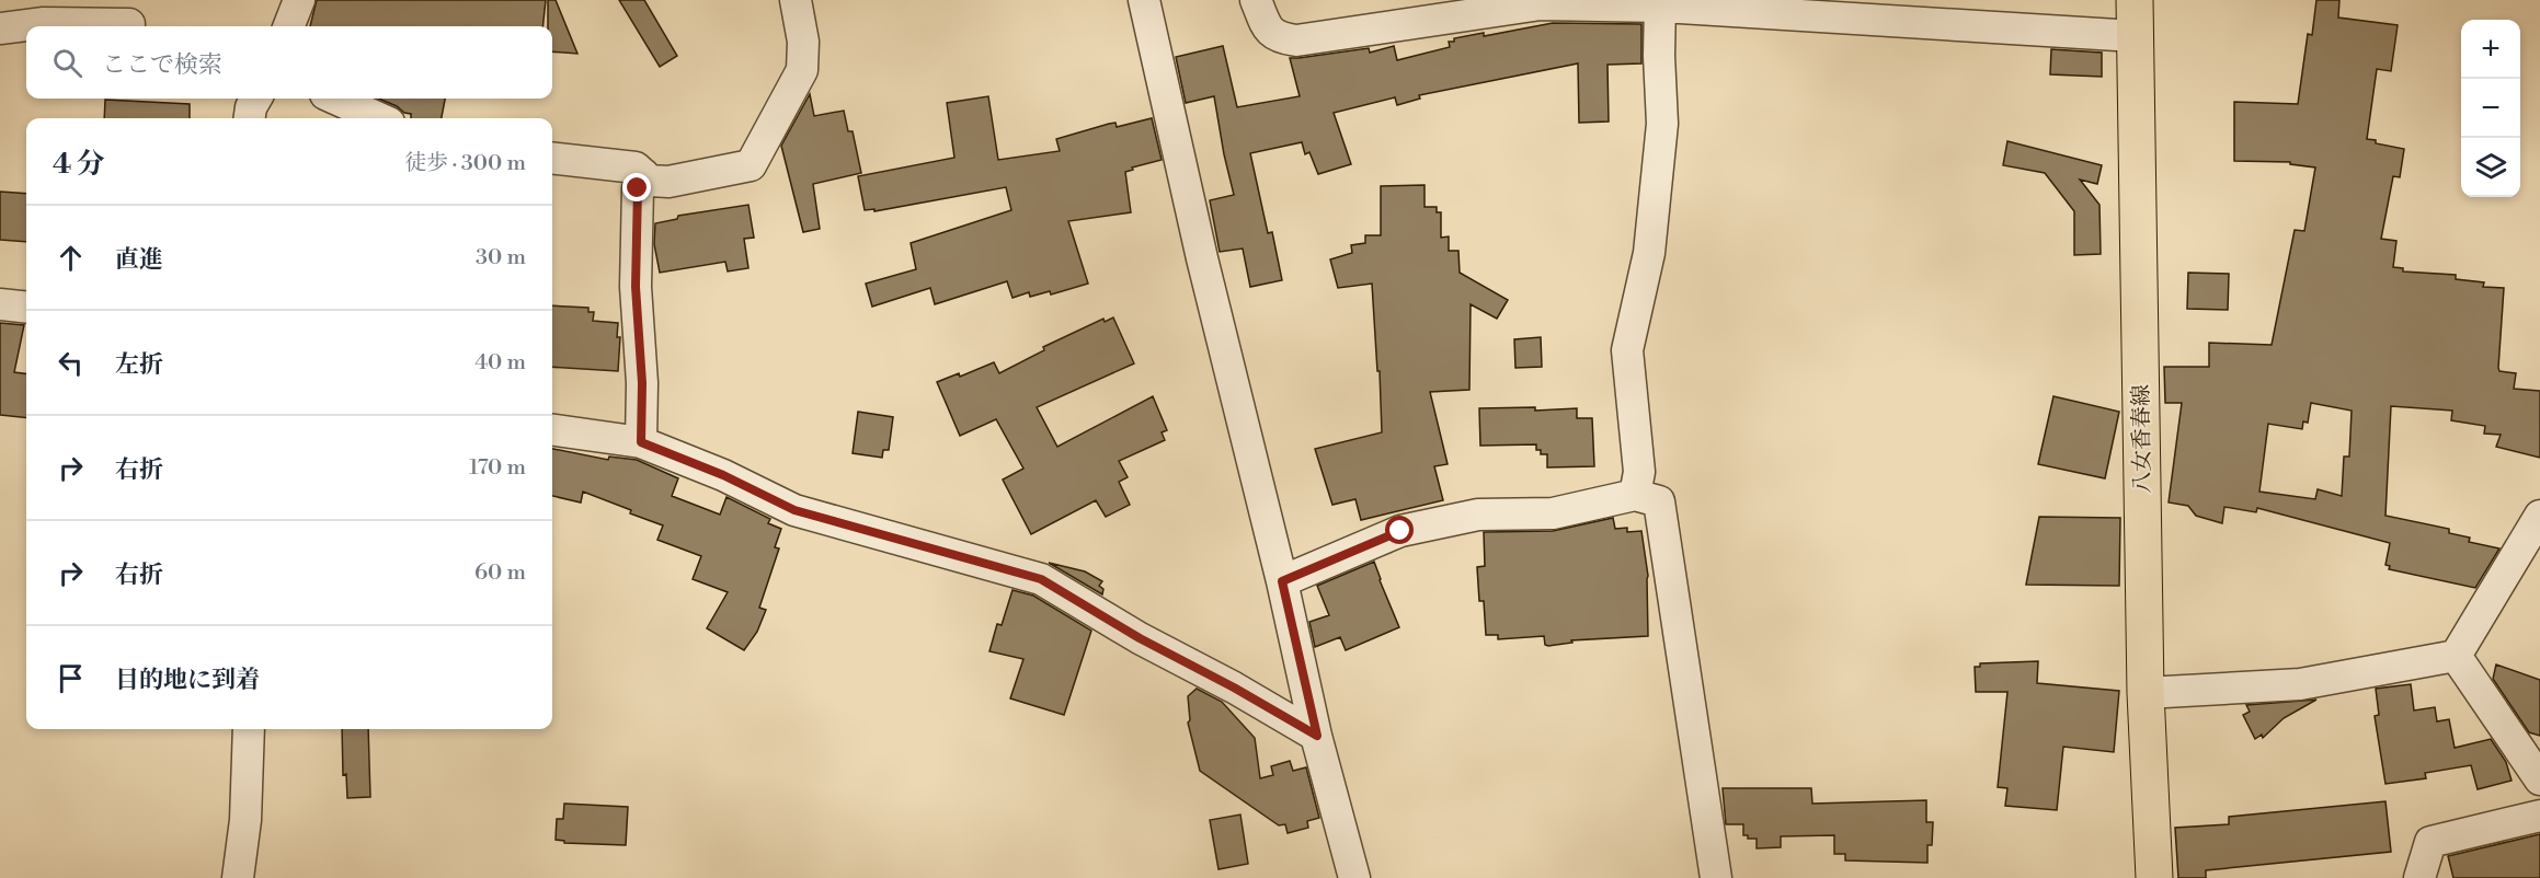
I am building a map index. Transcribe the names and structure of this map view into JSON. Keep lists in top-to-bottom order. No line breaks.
{"streets":{"main road":["八女香春線"]},"page":{"map_buttons":["+","−"],"search":"ここで検索","heading":["4 分","徒歩 · 300 m"],"list":[["直進","30 m"],["左折","40 m"],["右折","170 m"],["右折","60 m"],"目的地に到着"]}}
